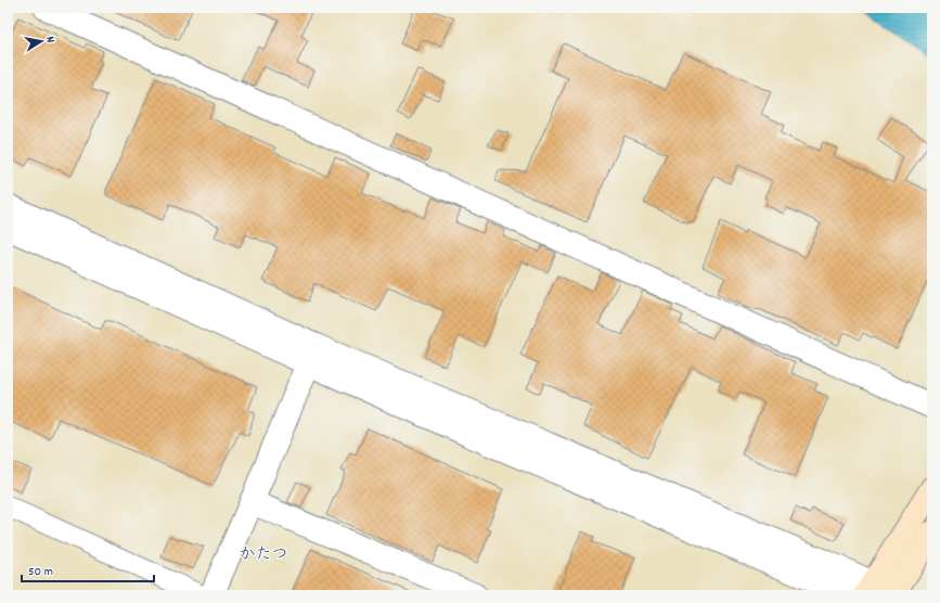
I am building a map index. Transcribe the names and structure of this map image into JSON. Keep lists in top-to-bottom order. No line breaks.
{"districts":["かたつ"],"scale_bar":"50 m","north":"right"}
